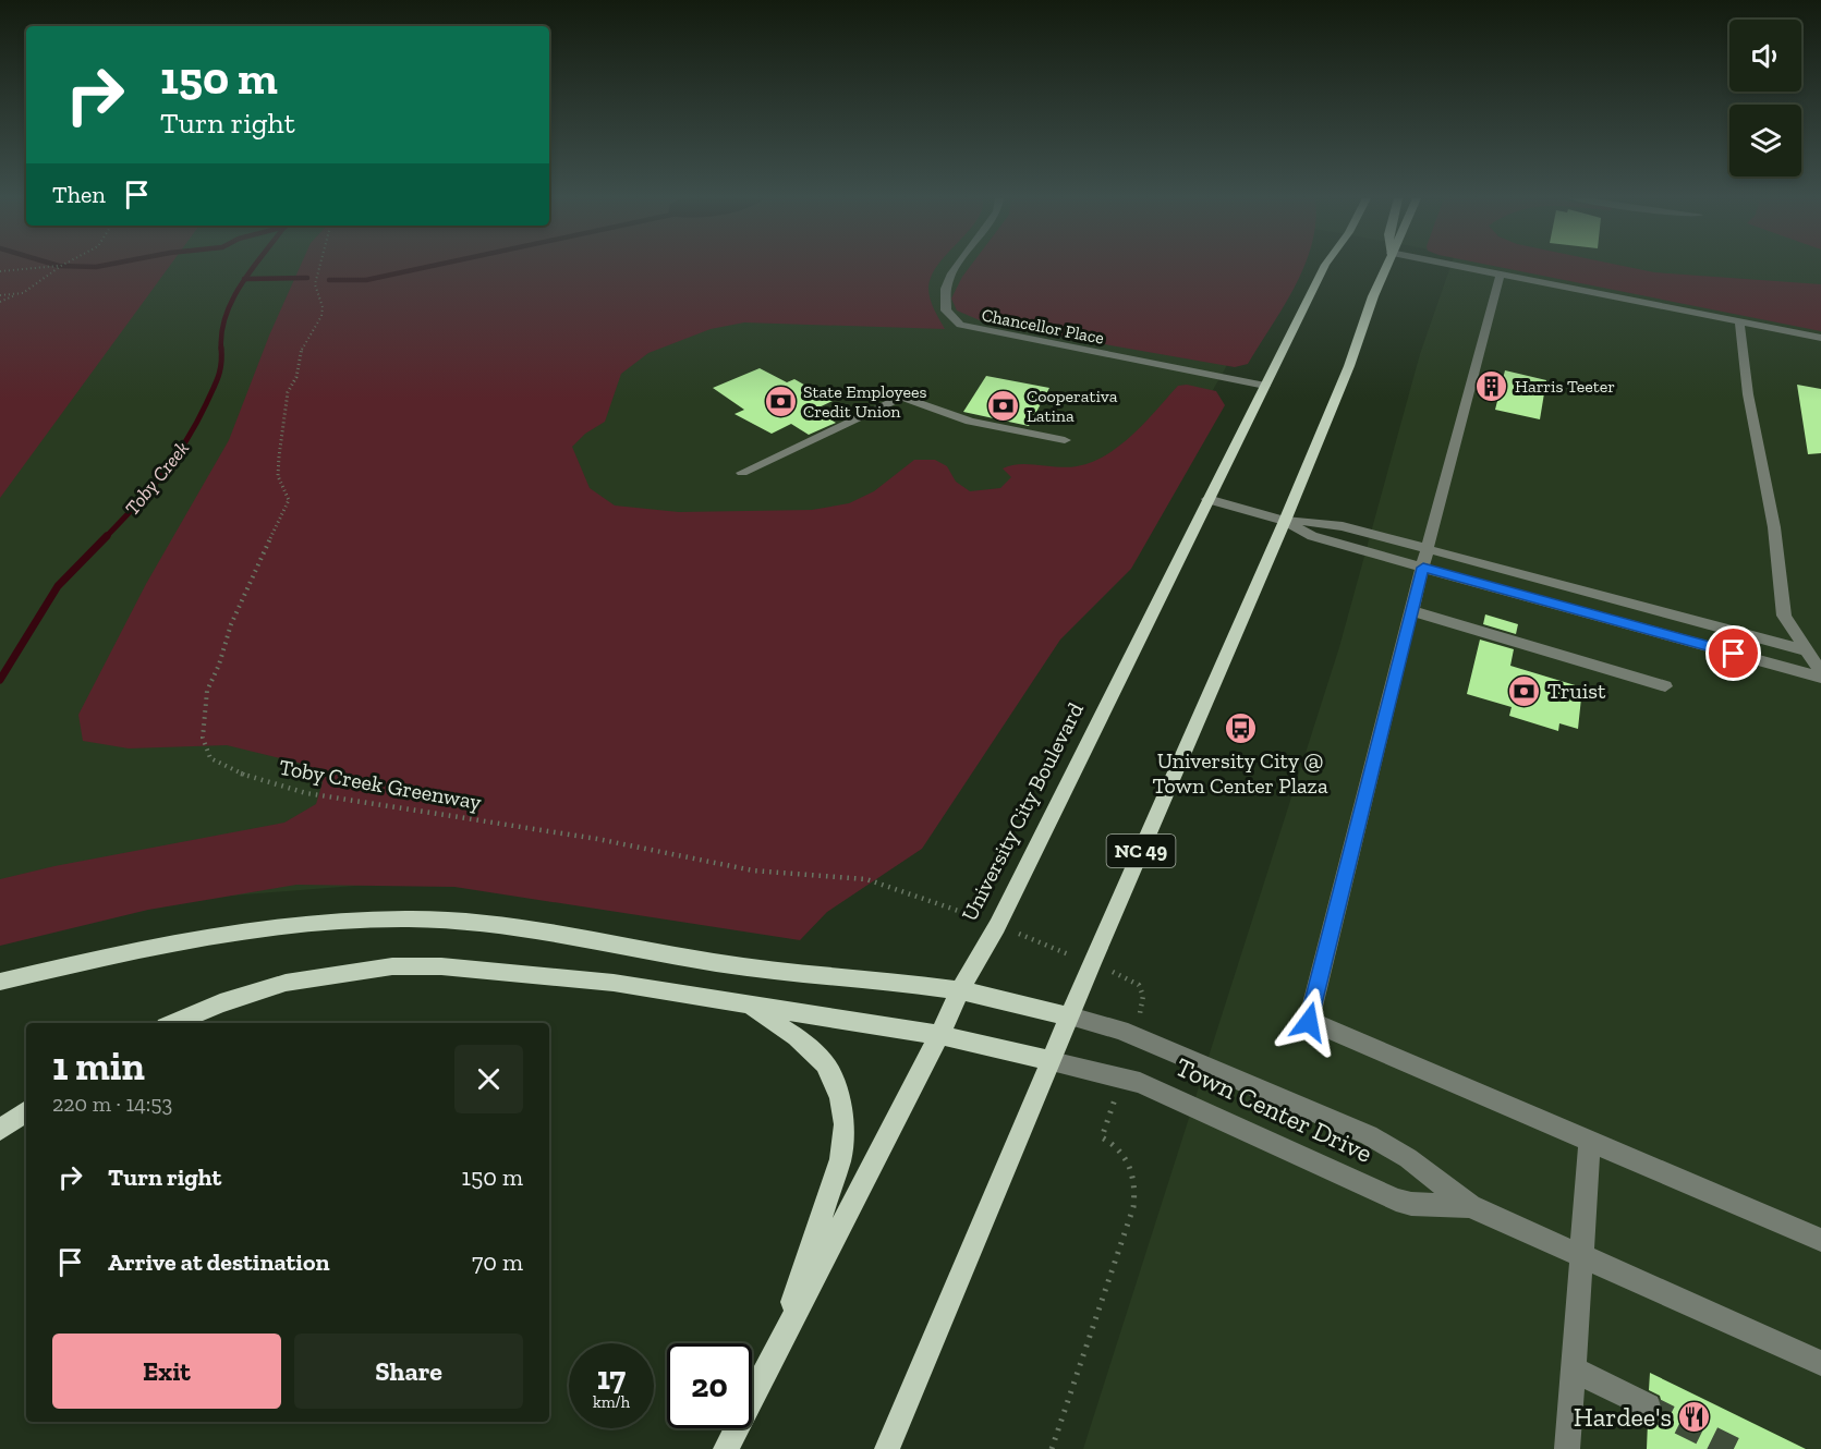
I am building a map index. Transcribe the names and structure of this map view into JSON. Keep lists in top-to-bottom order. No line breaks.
{"streets":{"main road":["University City Boulevard","NC 49"],"street":["Chancellor Place","Town Center Drive"],"path":["Toby Creek Greenway"]},"crossings":[["Chancellor Place","University City Boulevard"],["NC 49","Town Center Drive"]],"water":["Toby Creek"],"places":{"building":["Harris Teeter"],"bank":["State Employees Credit Union","Cooperativa Latina","Truist"],"bus stop":["University City @ Town Center Plaza"],"restaurant":["Hardee's"]},"page":{"turn":["150 m","Turn right"],"then":"Then","heading":["1 min","220 m · 14:53"],"list":[{"name":"Turn right","value":"150 m"},{"name":"Arrive at destination","value":"70 m"}],"buttons":["Exit","Share"],"speed":"17 km/h","limit":"20"}}
